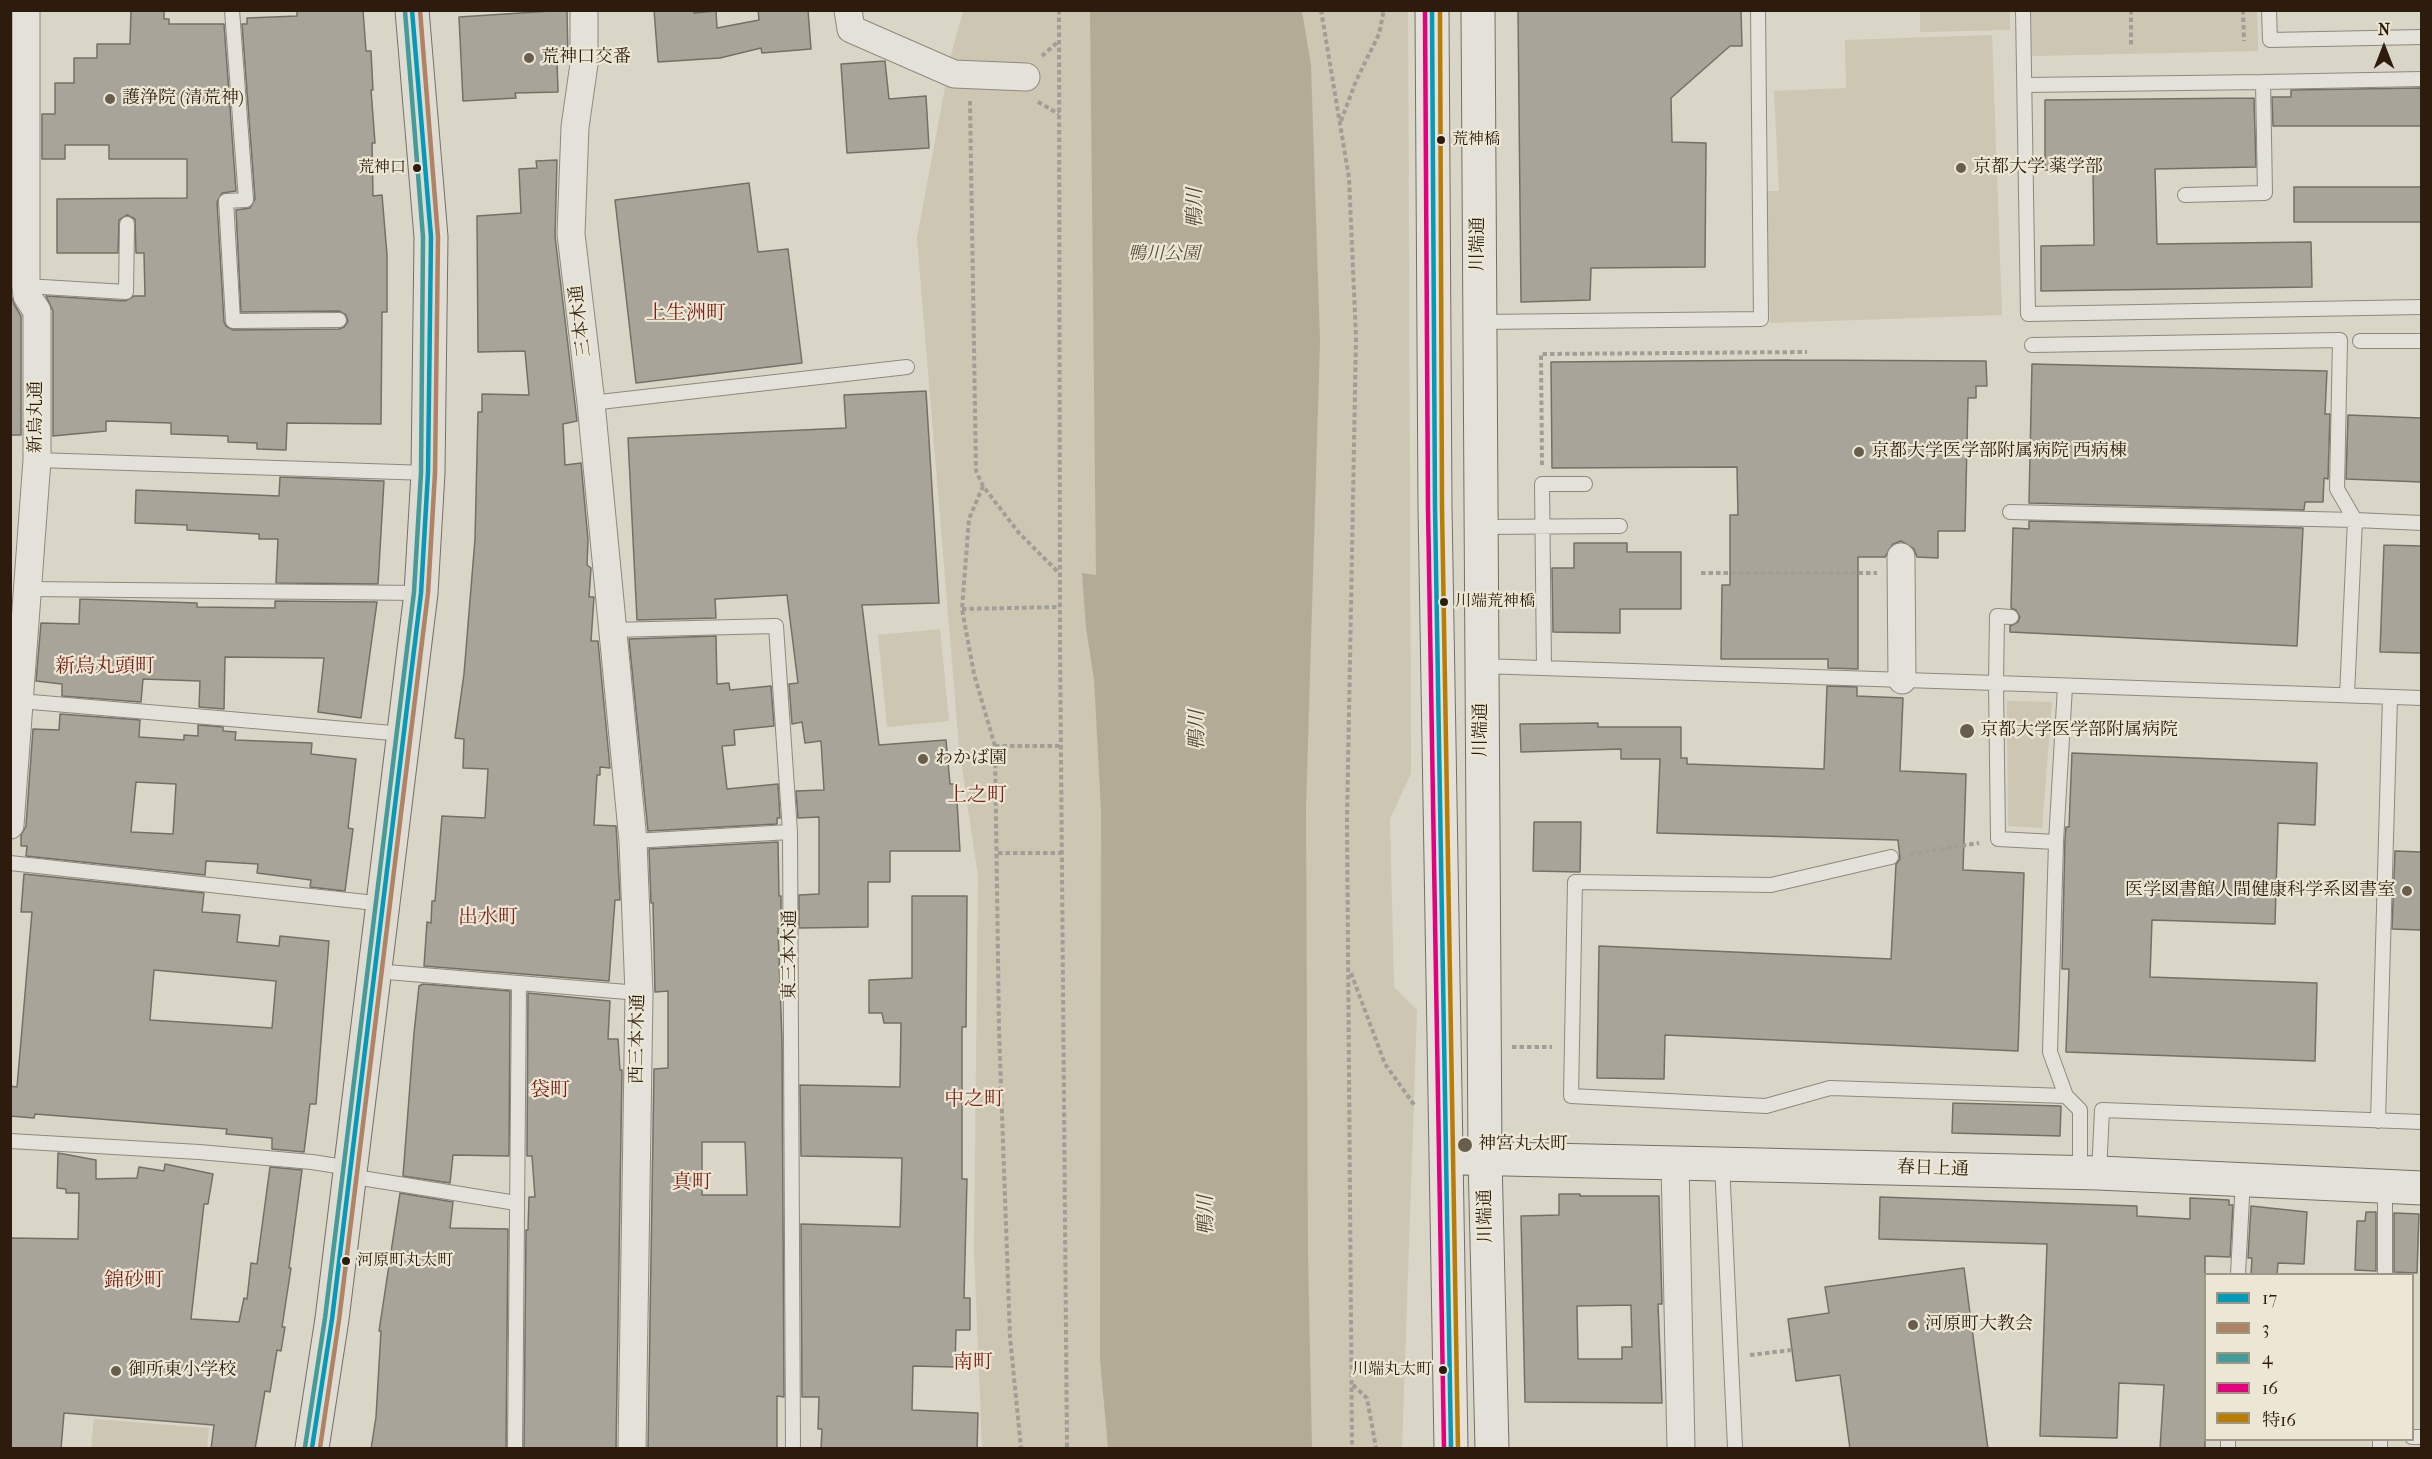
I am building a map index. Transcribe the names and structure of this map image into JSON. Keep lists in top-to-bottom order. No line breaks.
{"streets":{"street":["川端通","三本木通","新烏丸通","西三本木通","春日上通"],"lane":["東三本木通"]},"crossings":[["川端通","春日上通"],["三本木通","東三本木通"],["三本木通","西三本木通"],["東三本木通","西三本木通"]],"districts":["上生洲町","新烏丸頭町","上之町","出水町","袋町","中之町","真町","錦砂町","南町"],"water":["鴨川"],"parks":["鴨川公園"],"places":["荒神口交番","護浄院 (清荒神)","荒神橋","荒神口","京都大学 薬学部","京都大学医学部附属病院 西病棟","川端荒神橋","京都大学医学部附属病院","わかば園","医学図書館人間健康科学系図書室","神宮丸太町","河原町丸太町","河原町大教会","川端丸太町","御所東小学校"],"lines":["transit line 17","transit line 3","transit line 16","transit line 特16","transit line 4"],"legend":["17","3","4","16","特16"],"north":"top"}
